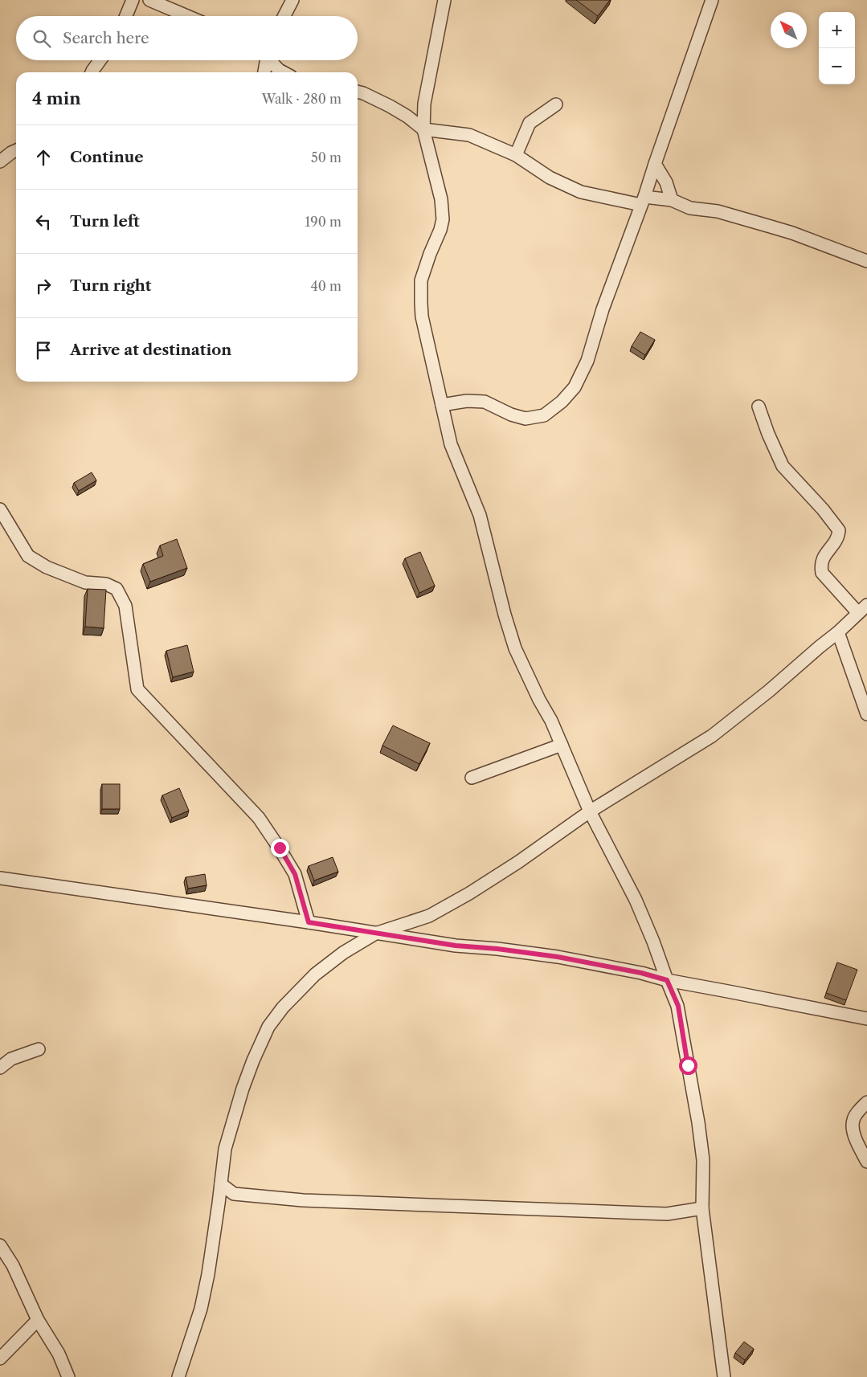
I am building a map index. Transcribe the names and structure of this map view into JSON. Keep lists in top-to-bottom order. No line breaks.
{"north":"top left","page":{"map_buttons":["+","−"],"search":"Search here","heading":["4 min","Walk · 280 m"],"list":[["Continue","50 m"],["Turn left","190 m"],["Turn right","40 m"],"Arrive at destination"]}}
